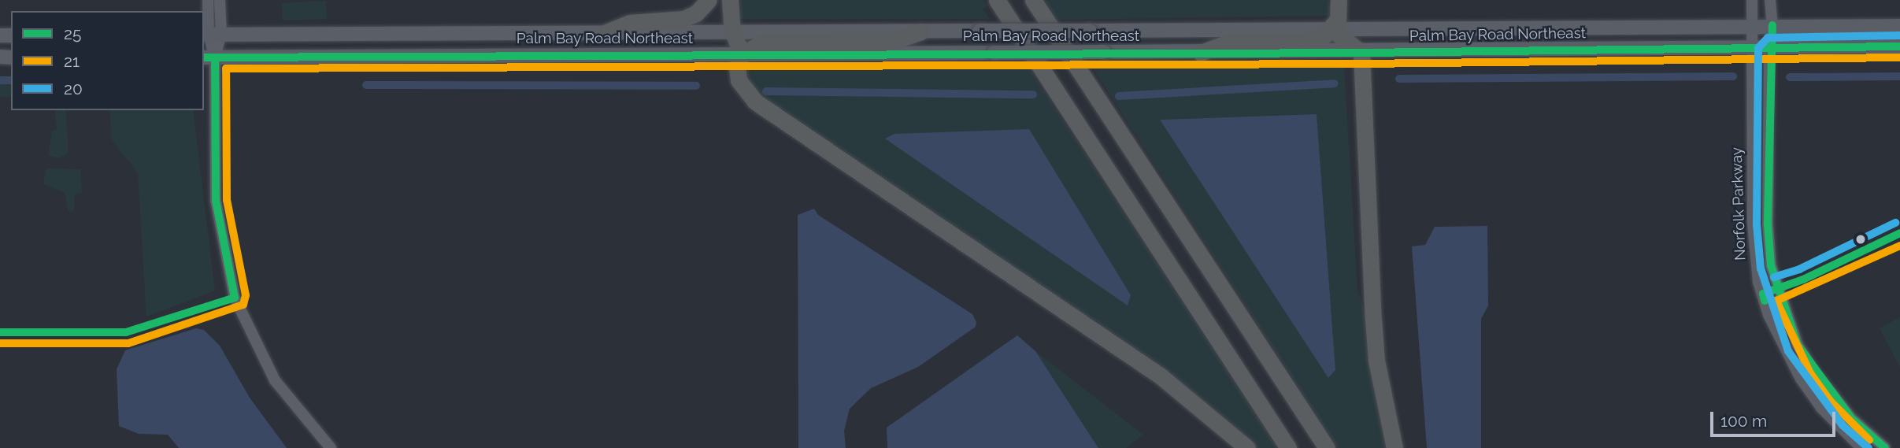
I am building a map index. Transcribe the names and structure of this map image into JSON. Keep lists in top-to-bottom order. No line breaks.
{"streets":{"main road":["Palm Bay Road Northeast"],"street":["Norfolk Parkway"]},"crossings":[["Palm Bay Road Northeast","Norfolk Parkway"]],"lines":["transit line 25","transit line 20","transit line 21"],"legend":["25","21","20"],"scale_bar":"100 m"}
